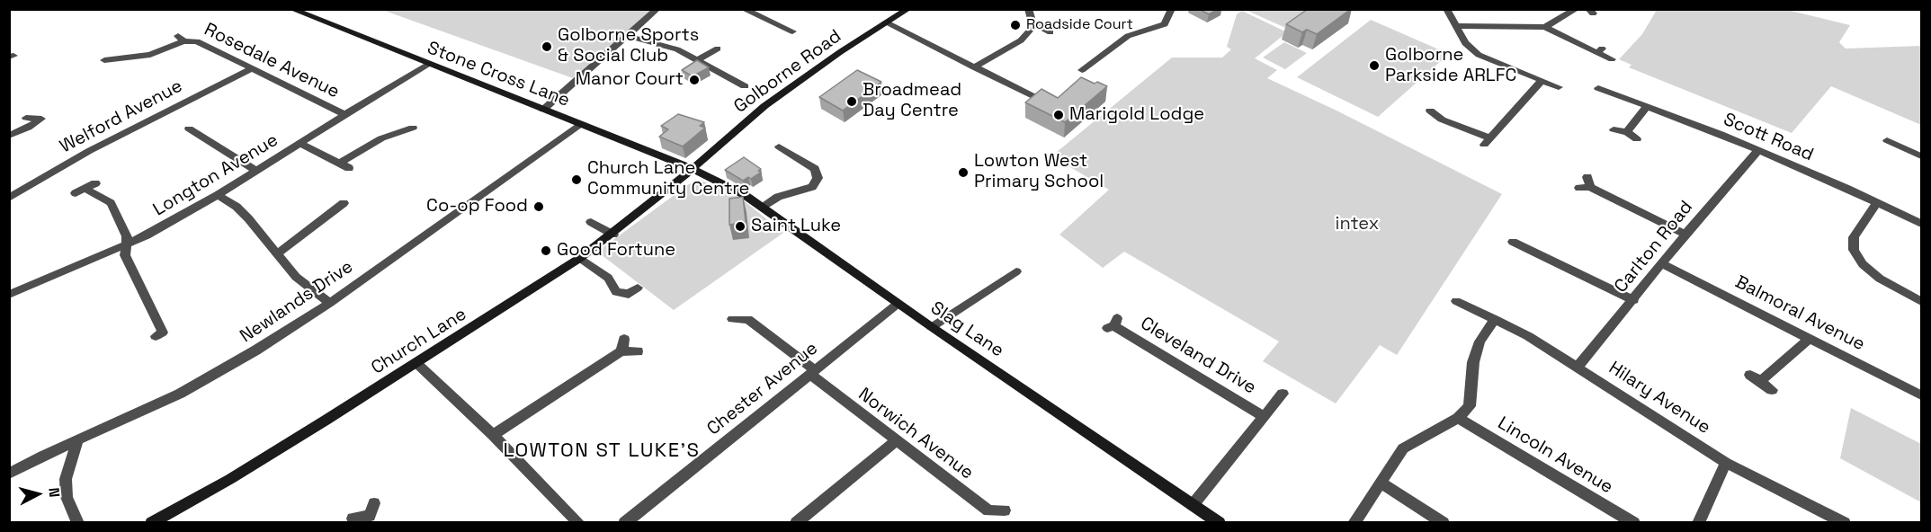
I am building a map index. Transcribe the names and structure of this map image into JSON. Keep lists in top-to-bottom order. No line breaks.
{"streets":{"street":["Rosedale Avenue","Golborne Road","Stone Cross Lane","Welford Avenue","Scott Road","Longton Avenue","Carlton Road","Newlands Drive","Balmoral Avenue","Slag Lane","Church Lane","Cleveland Drive","Chester Avenue","Hilary Avenue","Norwich Avenue","Lincoln Avenue"]},"crossings":[["Rosedale Avenue","Welford Avenue"],["Rosedale Avenue","Longton Avenue"],["Golborne Road","Stone Cross Lane"],["Golborne Road","Slag Lane"],["Golborne Road","Church Lane"],["Stone Cross Lane","Longton Avenue"],["Stone Cross Lane","Newlands Drive"],["Stone Cross Lane","Slag Lane"],["Stone Cross Lane","Church Lane"],["Scott Road","Carlton Road"],["Carlton Road","Balmoral Avenue"],["Carlton Road","Hilary Avenue"],["Slag Lane","Church Lane"],["Slag Lane","Chester Avenue"],["Chester Avenue","Norwich Avenue"]],"districts":["LOWTON ST LUKE'S"],"parks":["intex"],"places":["Roadside Court","Golborne Sports & Social Club","Golborne Parkside ARLFC","Manor Court","Broadmead Day Centre","Marigold Lodge","Lowton West Primary School","Church Lane Community Centre","Co-op Food","Saint Luke","Good Fortune"],"north":"right"}
